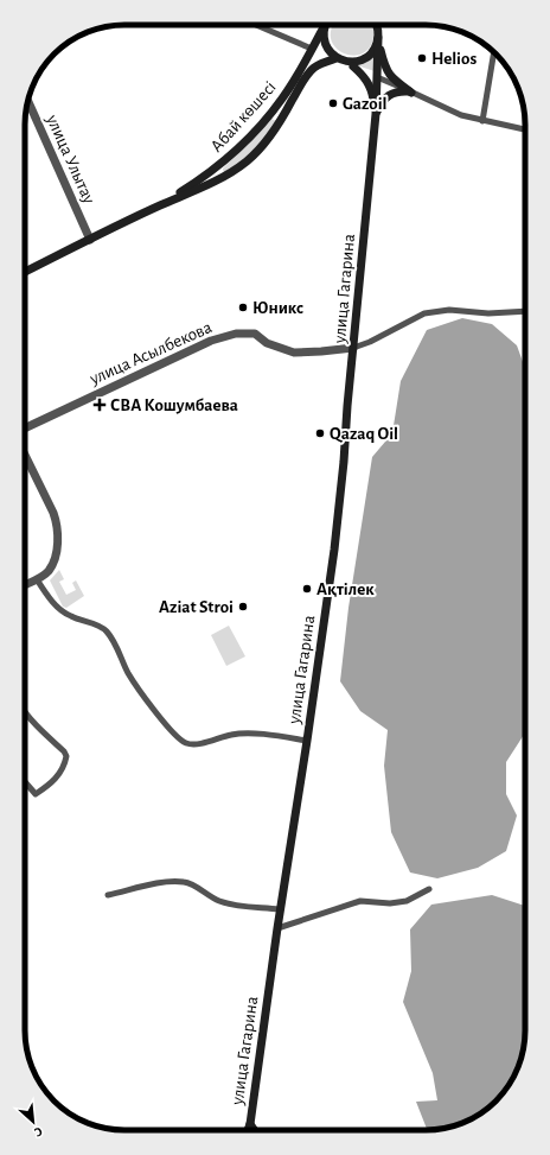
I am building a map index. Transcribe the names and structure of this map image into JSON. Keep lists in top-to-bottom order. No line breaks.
{"streets":{"main road":["Абай көшесі","улица Гагарина"],"street":["улица Улытау","улица Асылбекова"]},"crossings":[["Абай көшесі","улица Улытау"],["улица Гагарина","улица Асылбекова"]],"places":{"other":["Helios","Gazoil","Юникс","Qazaq Oil","Ақтілек","Aziat Stroi"],"health":["СВА Кошумбаева"]},"north":"bottom right"}
